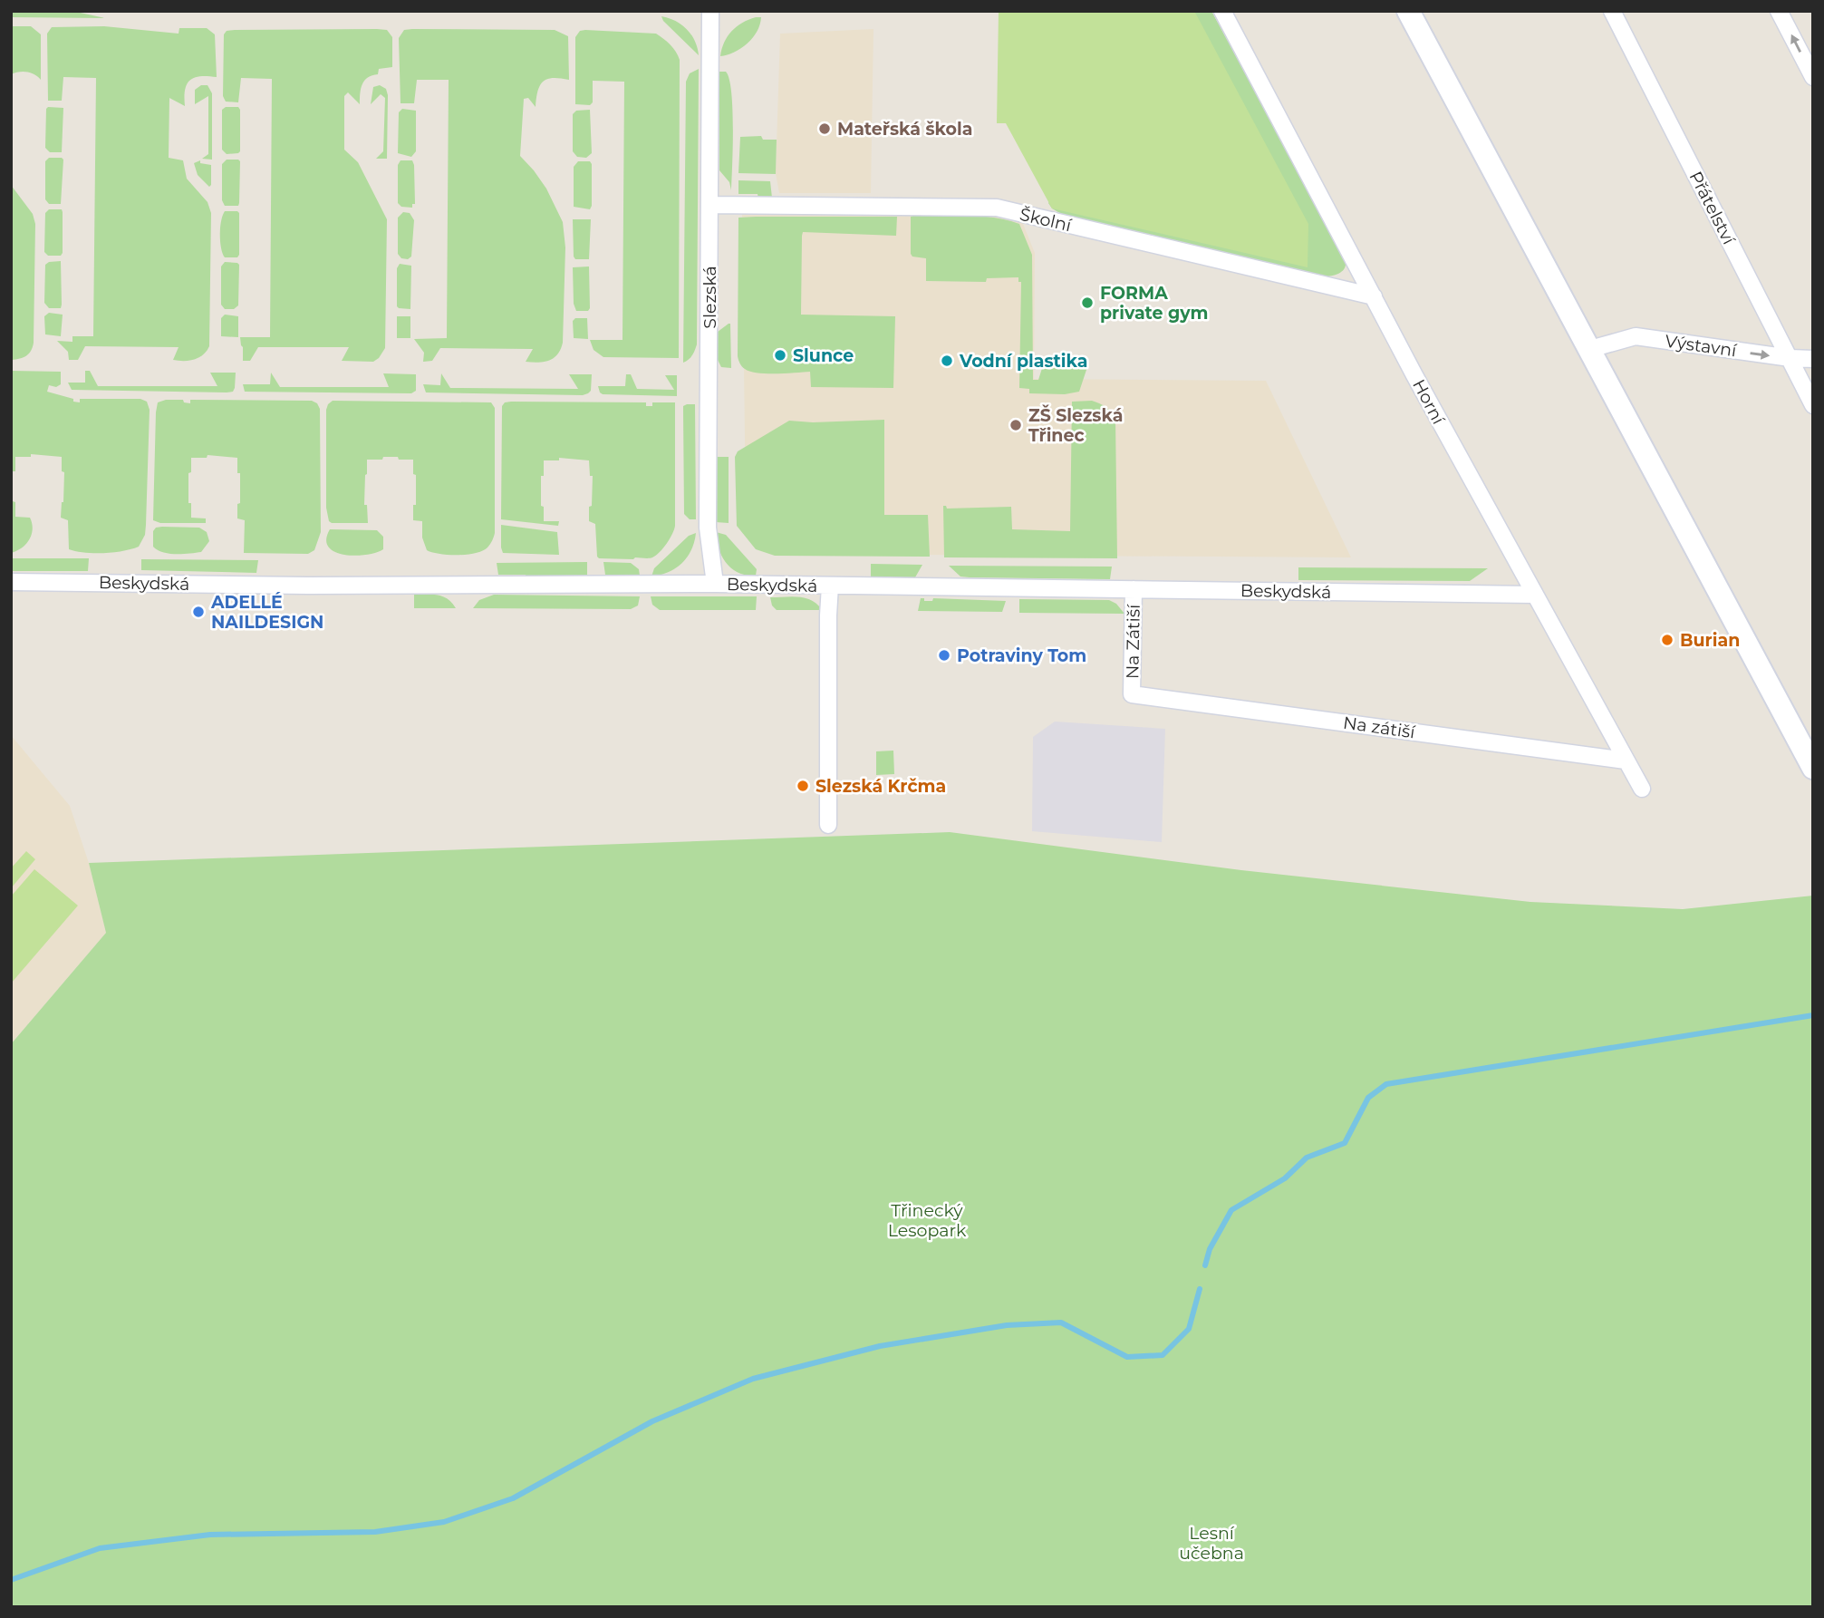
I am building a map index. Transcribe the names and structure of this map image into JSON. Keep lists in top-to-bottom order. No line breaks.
{"streets":{"street":["Přátelství","Školní","Slezská","Výstavní","Horní","Beskydská","Na Zátiší","Na zátiší"]},"crossings":[["Přátelství","Výstavní"],["Školní","Slezská"],["Školní","Horní"],["Slezská","Beskydská"],["Horní","Beskydská"],["Horní","Na zátiší"],["Beskydská","Na Zátiší"],["Na Zátiší","Na zátiší"]],"one_way":["Výstavní"],"parks":["Třinecký Lesopark","Lesní učebna"],"places":["Mateřská škola","FORMA private gym","Slunce","Vodní plastika","ZŠ Slezská Třinec","ADELLÉ NAILDESIGN","Burian","Potraviny Tom","Slezská Krčma"]}
